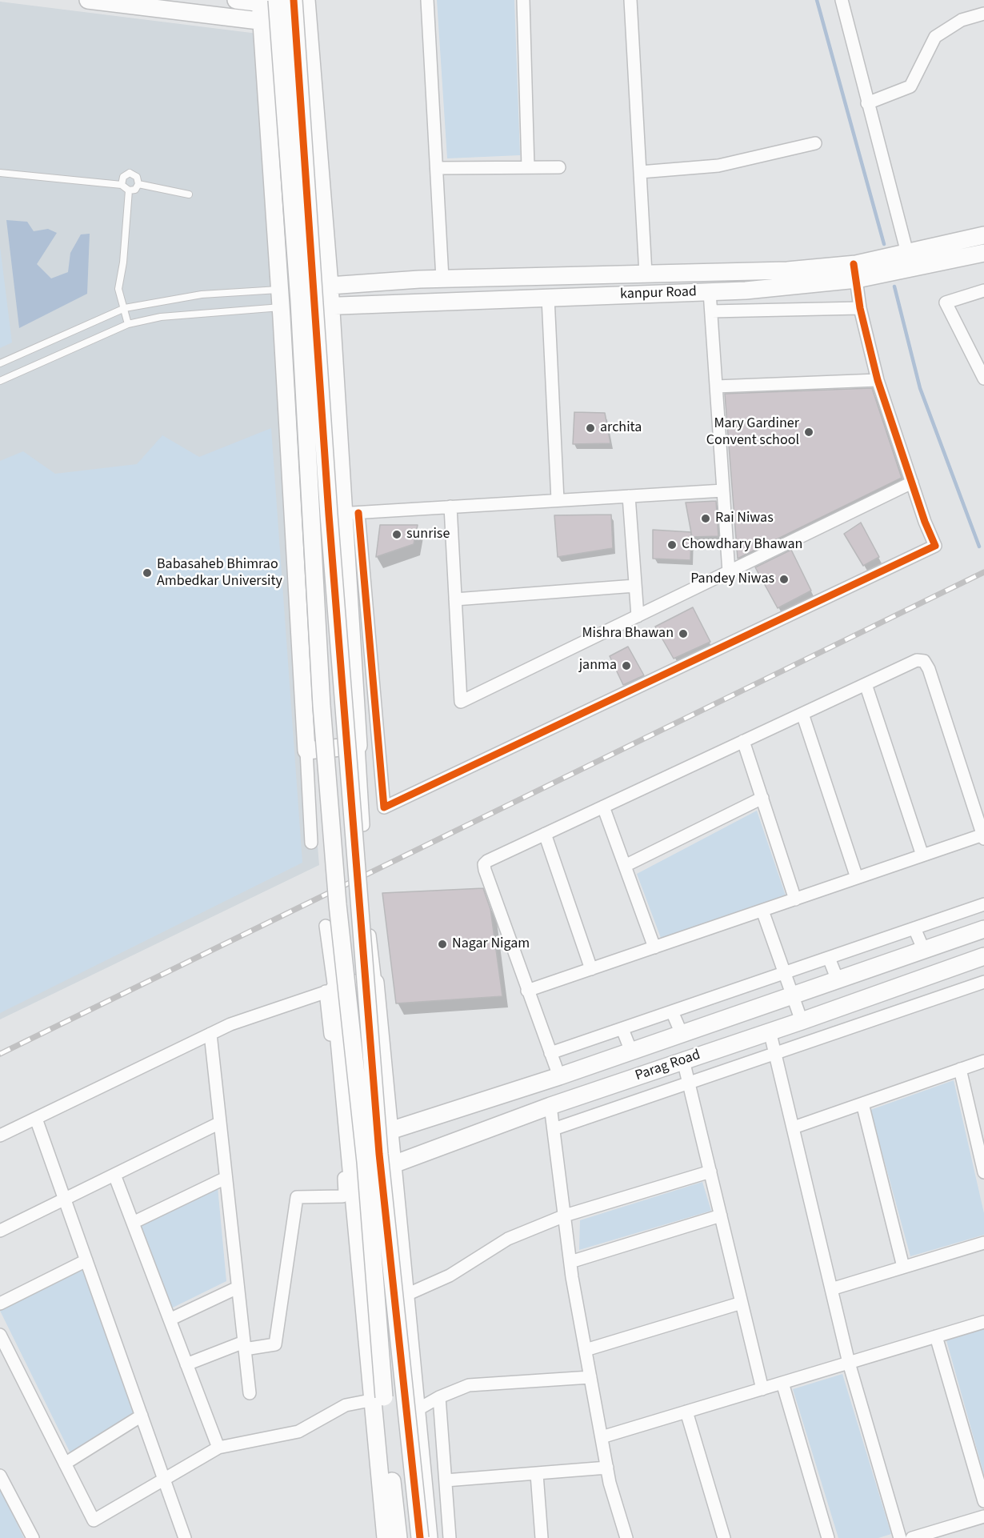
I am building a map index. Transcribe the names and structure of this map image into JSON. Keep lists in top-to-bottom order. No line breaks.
{"streets":{"street":["kanpur Road","Parag Road"]},"places":["archita","Mary Gardiner Convent school","Rai Niwas","sunrise","Chowdhary Bhawan","Babasaheb Bhimrao Ambedkar University","Pandey Niwas","Mishra Bhawan","janma","Nagar Nigam"]}
